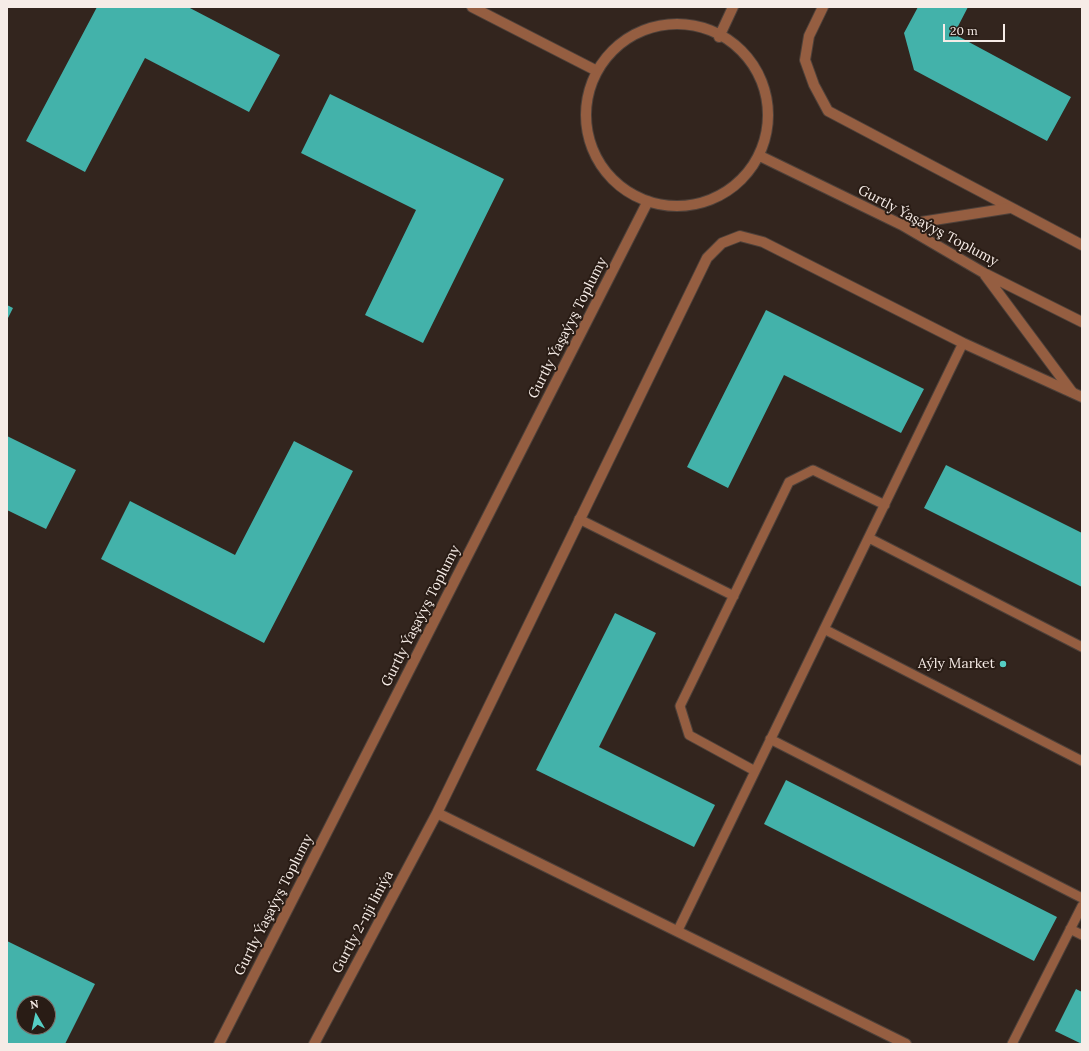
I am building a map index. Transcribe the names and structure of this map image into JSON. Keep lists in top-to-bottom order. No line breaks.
{"streets":{"street":["Gurtly Ýaşaýyş Toplumy","Gurtly 2-nji liniýa"]},"places":["Aýly Market"],"scale_bar":"20 m","north":"top"}
